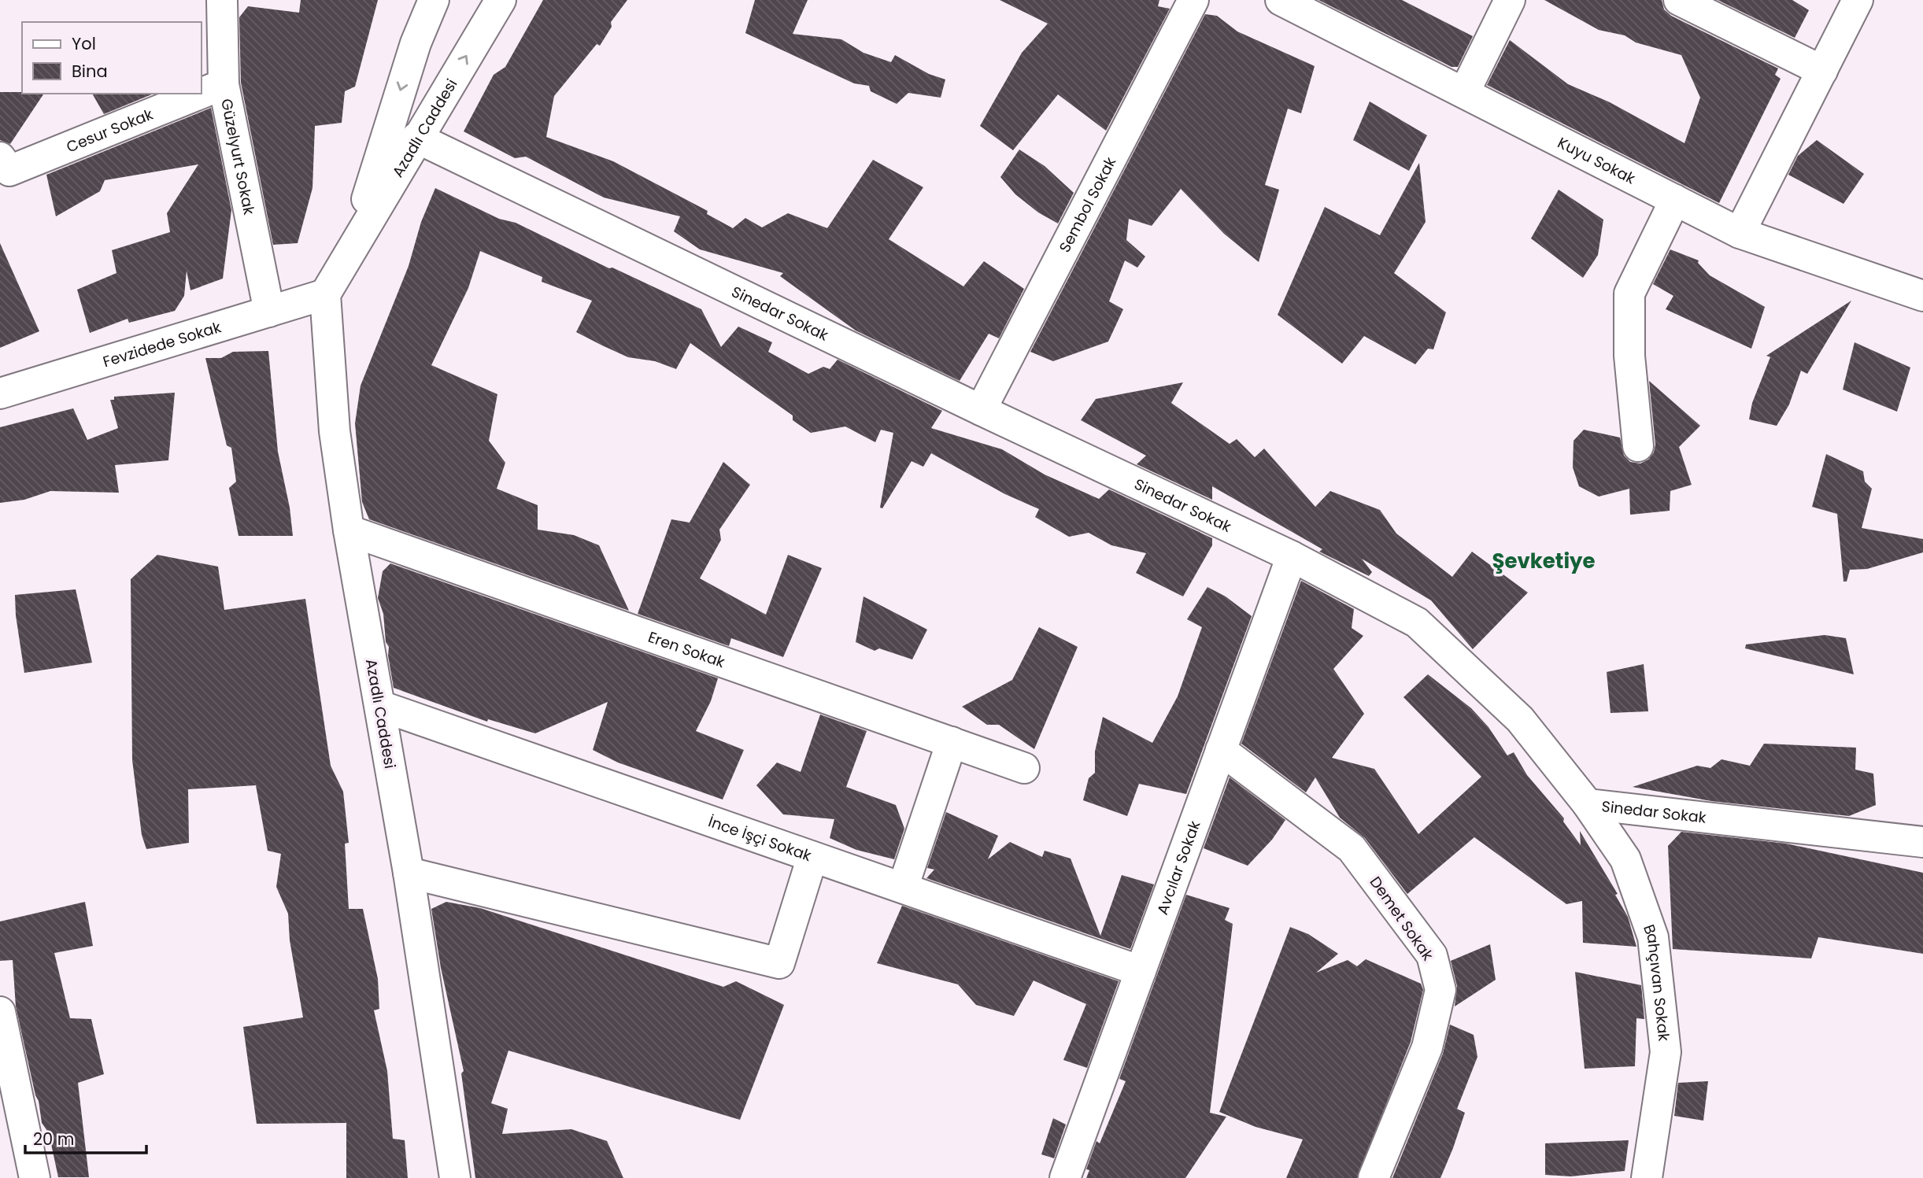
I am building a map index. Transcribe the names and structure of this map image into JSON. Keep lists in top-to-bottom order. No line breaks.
{"streets":{"street":["Azadlı Caddesi","Cesur Sokak","Güzelyurt Sokak","Kuyu Sokak","Sembol Sokak","Sinedar Sokak","Fevzidede Sokak","Eren Sokak","İnce İşçi Sokak","Avcılar Sokak","Demet Sokak","Bahçıvan Sokak"]},"crossings":[["Azadlı Caddesi","Sinedar Sokak"],["Azadlı Caddesi","Fevzidede Sokak"],["Azadlı Caddesi","Eren Sokak"],["Azadlı Caddesi","İnce İşçi Sokak"],["Cesur Sokak","Güzelyurt Sokak"],["Güzelyurt Sokak","Fevzidede Sokak"],["Sembol Sokak","Sinedar Sokak"],["Sinedar Sokak","Avcılar Sokak"],["Sinedar Sokak","Bahçıvan Sokak"],["İnce İşçi Sokak","Avcılar Sokak"],["Avcılar Sokak","Demet Sokak"]],"districts":["Şevketiye"],"legend":["Yol","Bina"],"scale_bar":"20 m"}
